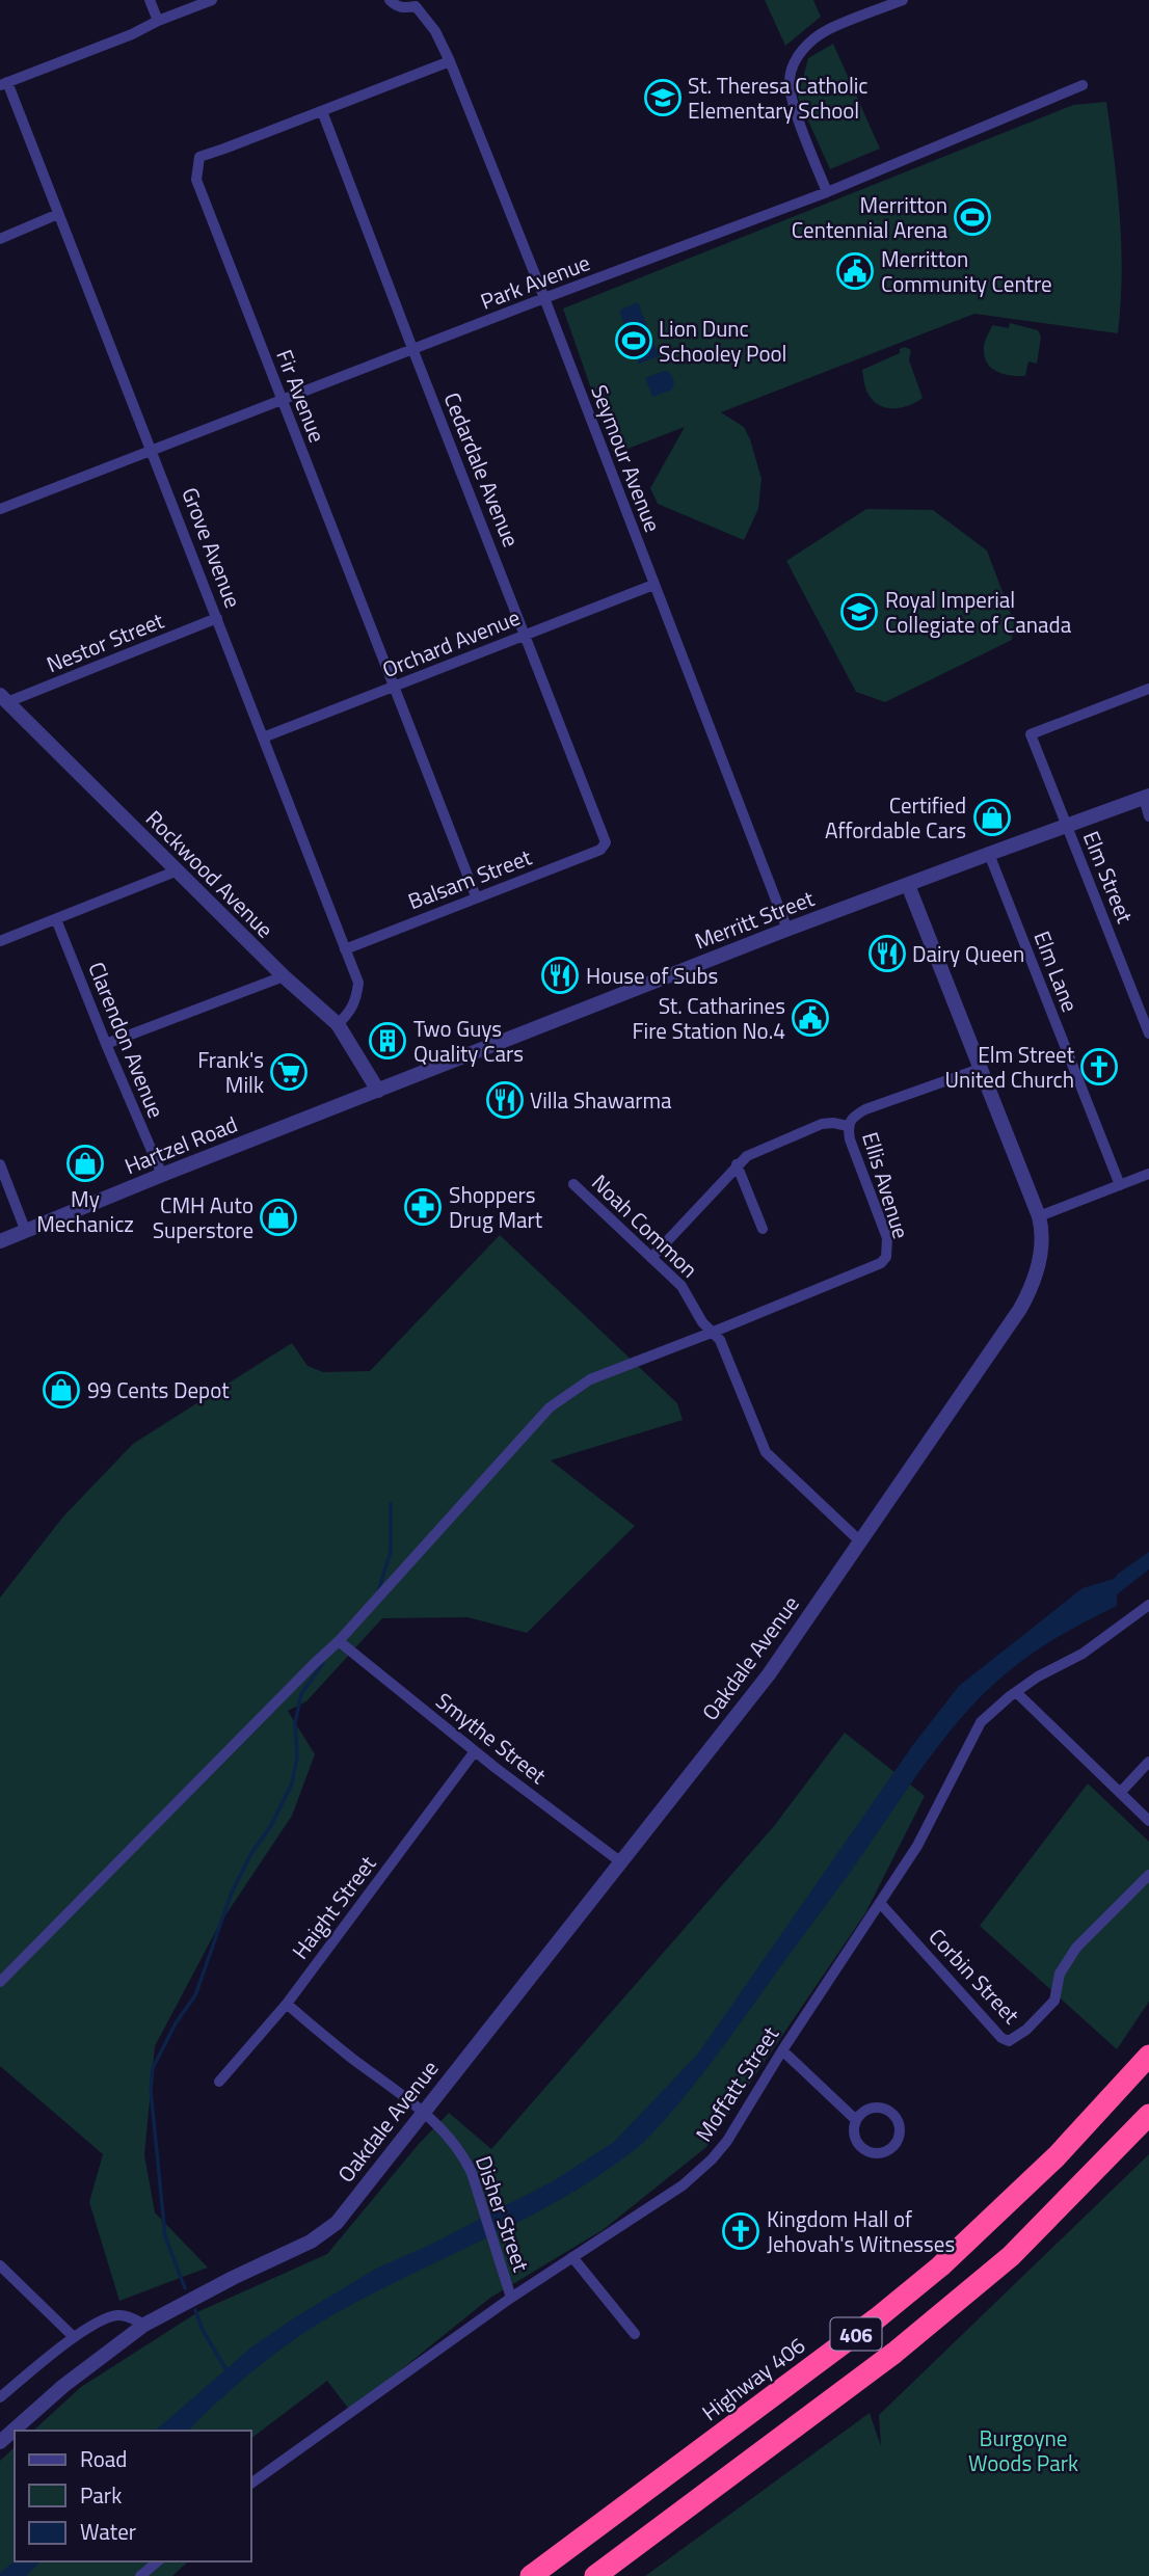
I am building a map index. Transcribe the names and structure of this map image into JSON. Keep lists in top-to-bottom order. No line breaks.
{"streets":{"highway":["406","Highway 406"],"street":["Park Avenue","Fir Avenue","Seymour Avenue","Cedardale Avenue","Grove Avenue","Nestor Street","Orchard Avenue","Rockwood Avenue","Elm Street","Balsam Street","Merritt Street","Elm Lane","Clarendon Avenue","Hartzel Road","Ellis Avenue","Noah Common","Oakdale Avenue","Smythe Street","Haight Street","Corbin Street","Moffatt Street","Disher Street"]},"crossings":[["Park Avenue","Fir Avenue"],["Park Avenue","Seymour Avenue"],["Park Avenue","Cedardale Avenue"],["Park Avenue","Grove Avenue"],["Fir Avenue","Seymour Avenue"],["Fir Avenue","Cedardale Avenue"],["Fir Avenue","Orchard Avenue"],["Fir Avenue","Balsam Street"],["Seymour Avenue","Orchard Avenue"],["Seymour Avenue","Merritt Street"],["Cedardale Avenue","Orchard Avenue"],["Cedardale Avenue","Balsam Street"],["Grove Avenue","Nestor Street"],["Grove Avenue","Orchard Avenue"],["Grove Avenue","Rockwood Avenue"],["Grove Avenue","Balsam Street"],["Nestor Street","Rockwood Avenue"],["Rockwood Avenue","Merritt Street"],["Rockwood Avenue","Hartzel Road"],["Elm Street","Merritt Street"],["Merritt Street","Elm Lane"],["Merritt Street","Hartzel Road"],["Merritt Street","Oakdale Avenue"],["Clarendon Avenue","Hartzel Road"],["Ellis Avenue","Noah Common"],["Ellis Avenue","Oakdale Avenue"],["Noah Common","Oakdale Avenue"],["Oakdale Avenue","Smythe Street"],["Oakdale Avenue","Disher Street"],["Smythe Street","Haight Street"],["Haight Street","Disher Street"],["Corbin Street","Moffatt Street"],["Moffatt Street","Disher Street"]],"parks":["Burgoyne Woods Park"],"places":{"school or university":["St. Theresa Catholic Elementary School","Royal Imperial Collegiate of Canada"],"sports":["Merritton Centennial Arena","Lion Dunc Schooley Pool"],"public building":["Merritton Community Centre","St. Catharines Fire Station No.4"],"shop":["Certified Affordable Cars","My Mechanicz","CMH Auto Superstore","99 Cents Depot"],"restaurant":["Dairy Queen","House of Subs","Villa Shawarma"],"building":["Two Guys Quality Cars"],"church":["Elm Street United Church","Kingdom Hall of Jehovah's Witnesses"],"supermarket":["Frank's Milk"],"pharmacy":["Shoppers Drug Mart"]},"legend":["Road","Park","Water"]}
